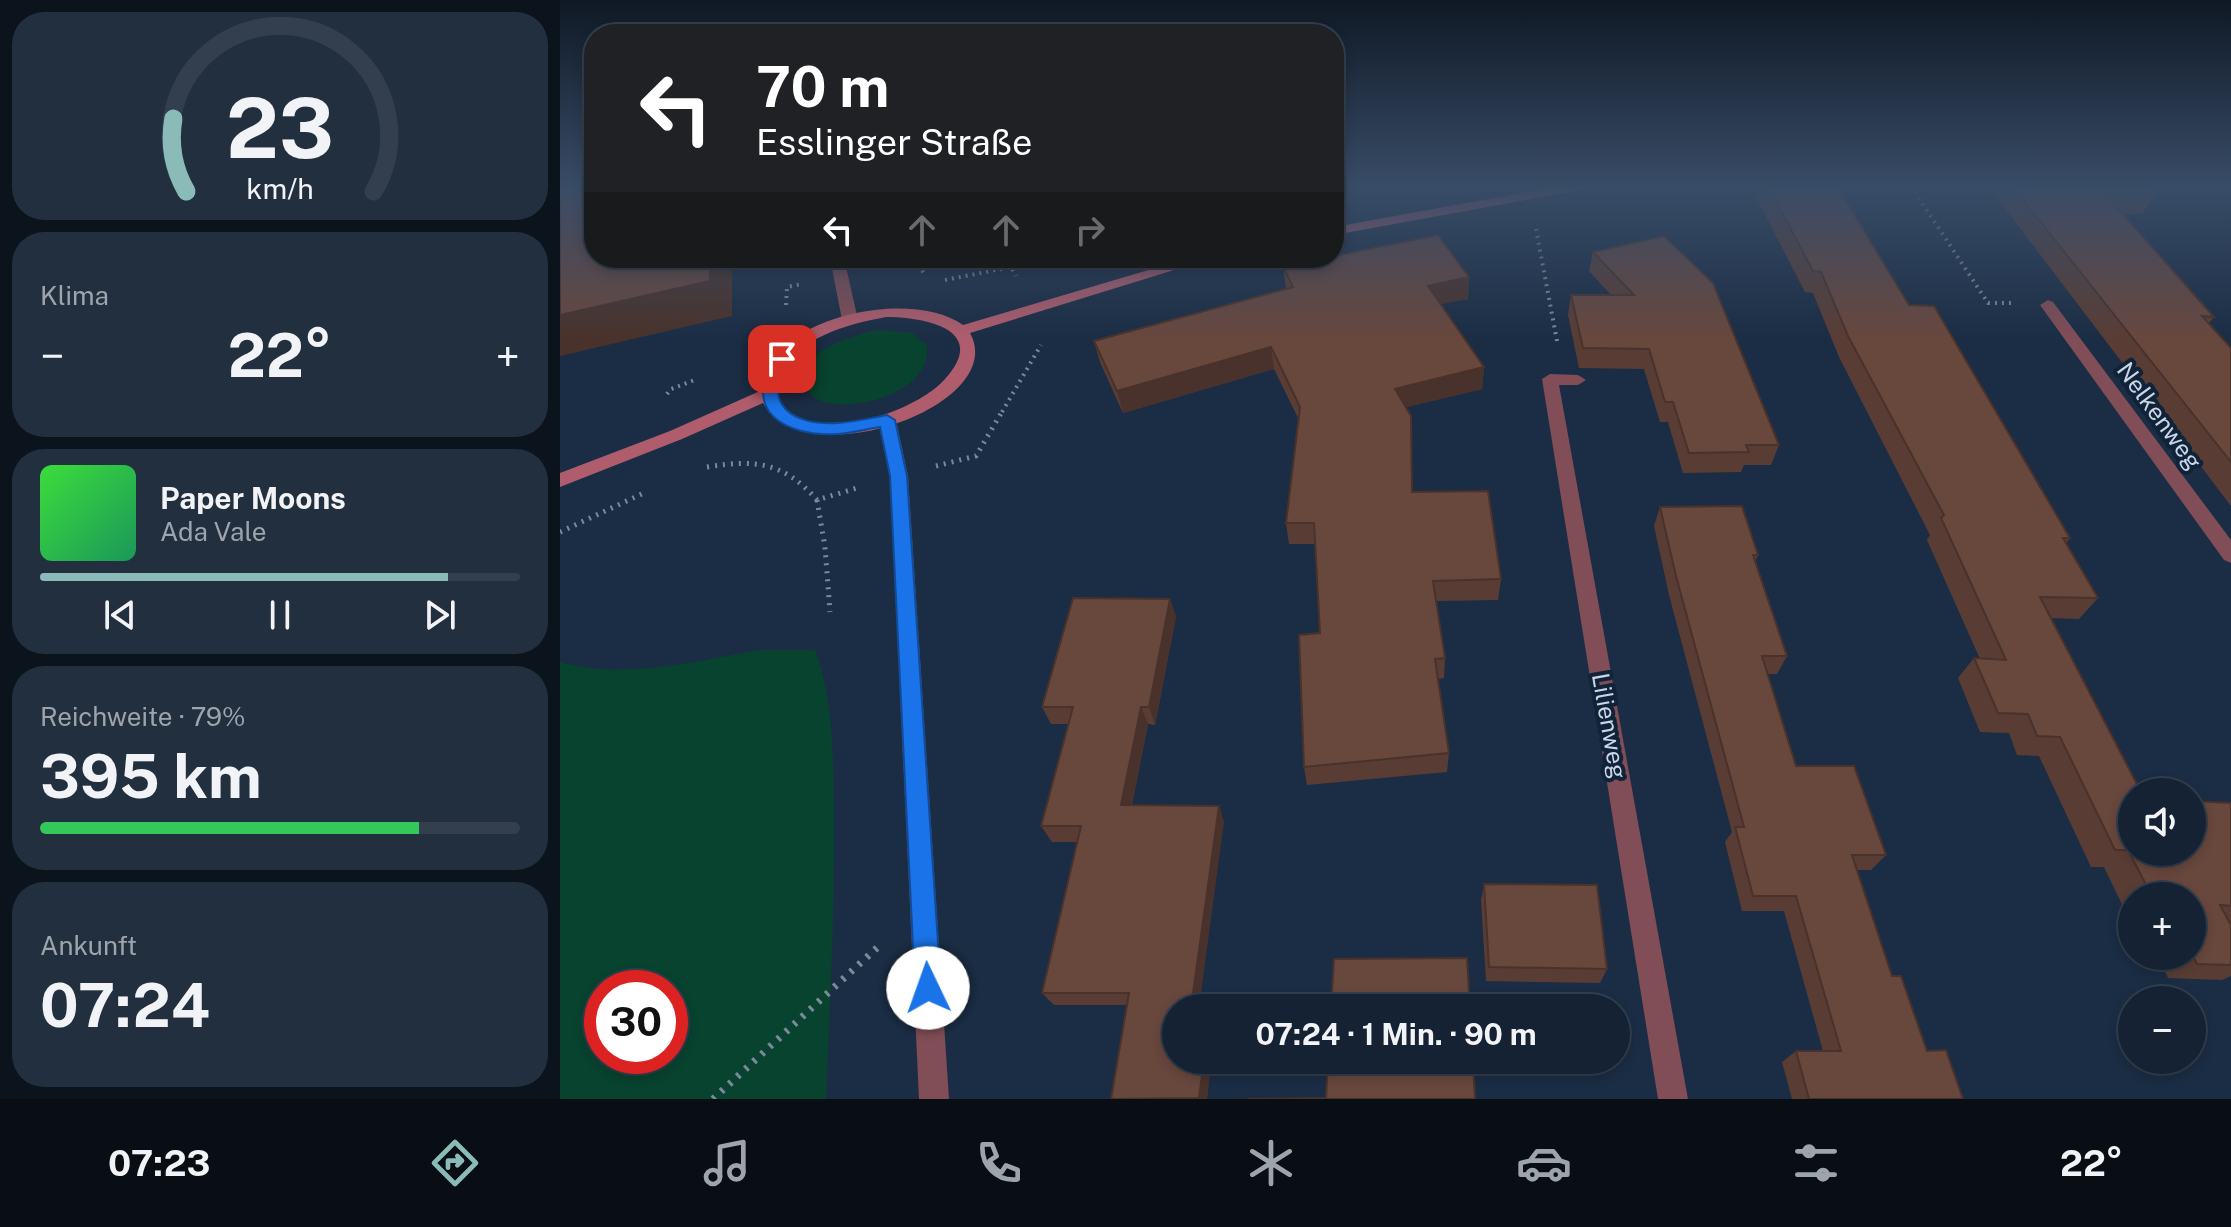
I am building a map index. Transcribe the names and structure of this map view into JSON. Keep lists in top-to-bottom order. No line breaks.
{"streets":{"street":["Nelkenweg","Lilienweg"]},"page":{"turn":["70 m","Esslinger Straße"],"tile":["Klima",["Reichweite · 79%","395 km"],["Ankunft","07:24"]],"heat":["−","22°","+"],"song":["Paper Moons","Ada Vale"],"map_buttons":["+","−"],"limit":"30","trip":"07:24 · 1 Min. · 90 m","tabs":["07:23","22°"],"gauge":["23","km/h"]}}
